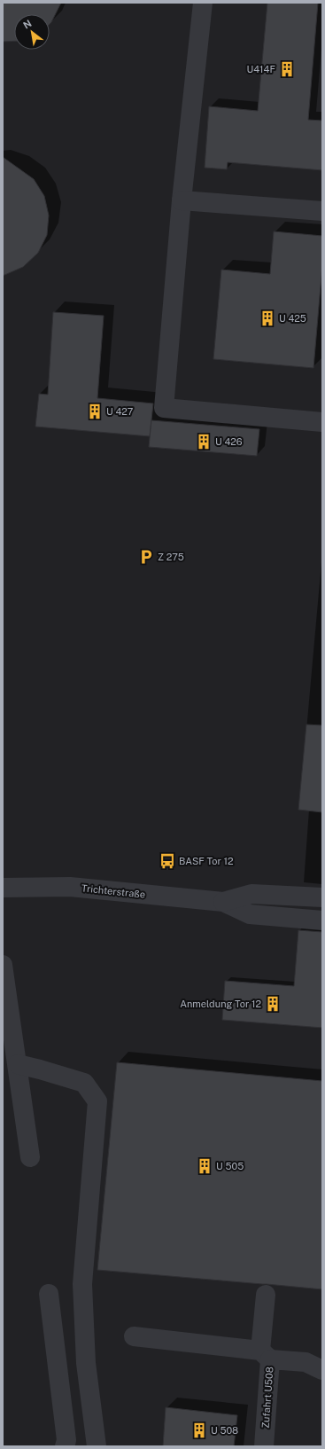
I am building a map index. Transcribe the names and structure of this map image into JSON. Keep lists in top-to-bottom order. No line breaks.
{"streets":{"street":["Trichterstraße","Zufahrt U508"]},"places":{"building":["U414F","U 425","U 427","U 426","Anmeldung Tor 12","U 505","U 508"],"parking":["Z 275"],"bus stop":["BASF Tor 12"]},"north":"top left"}
